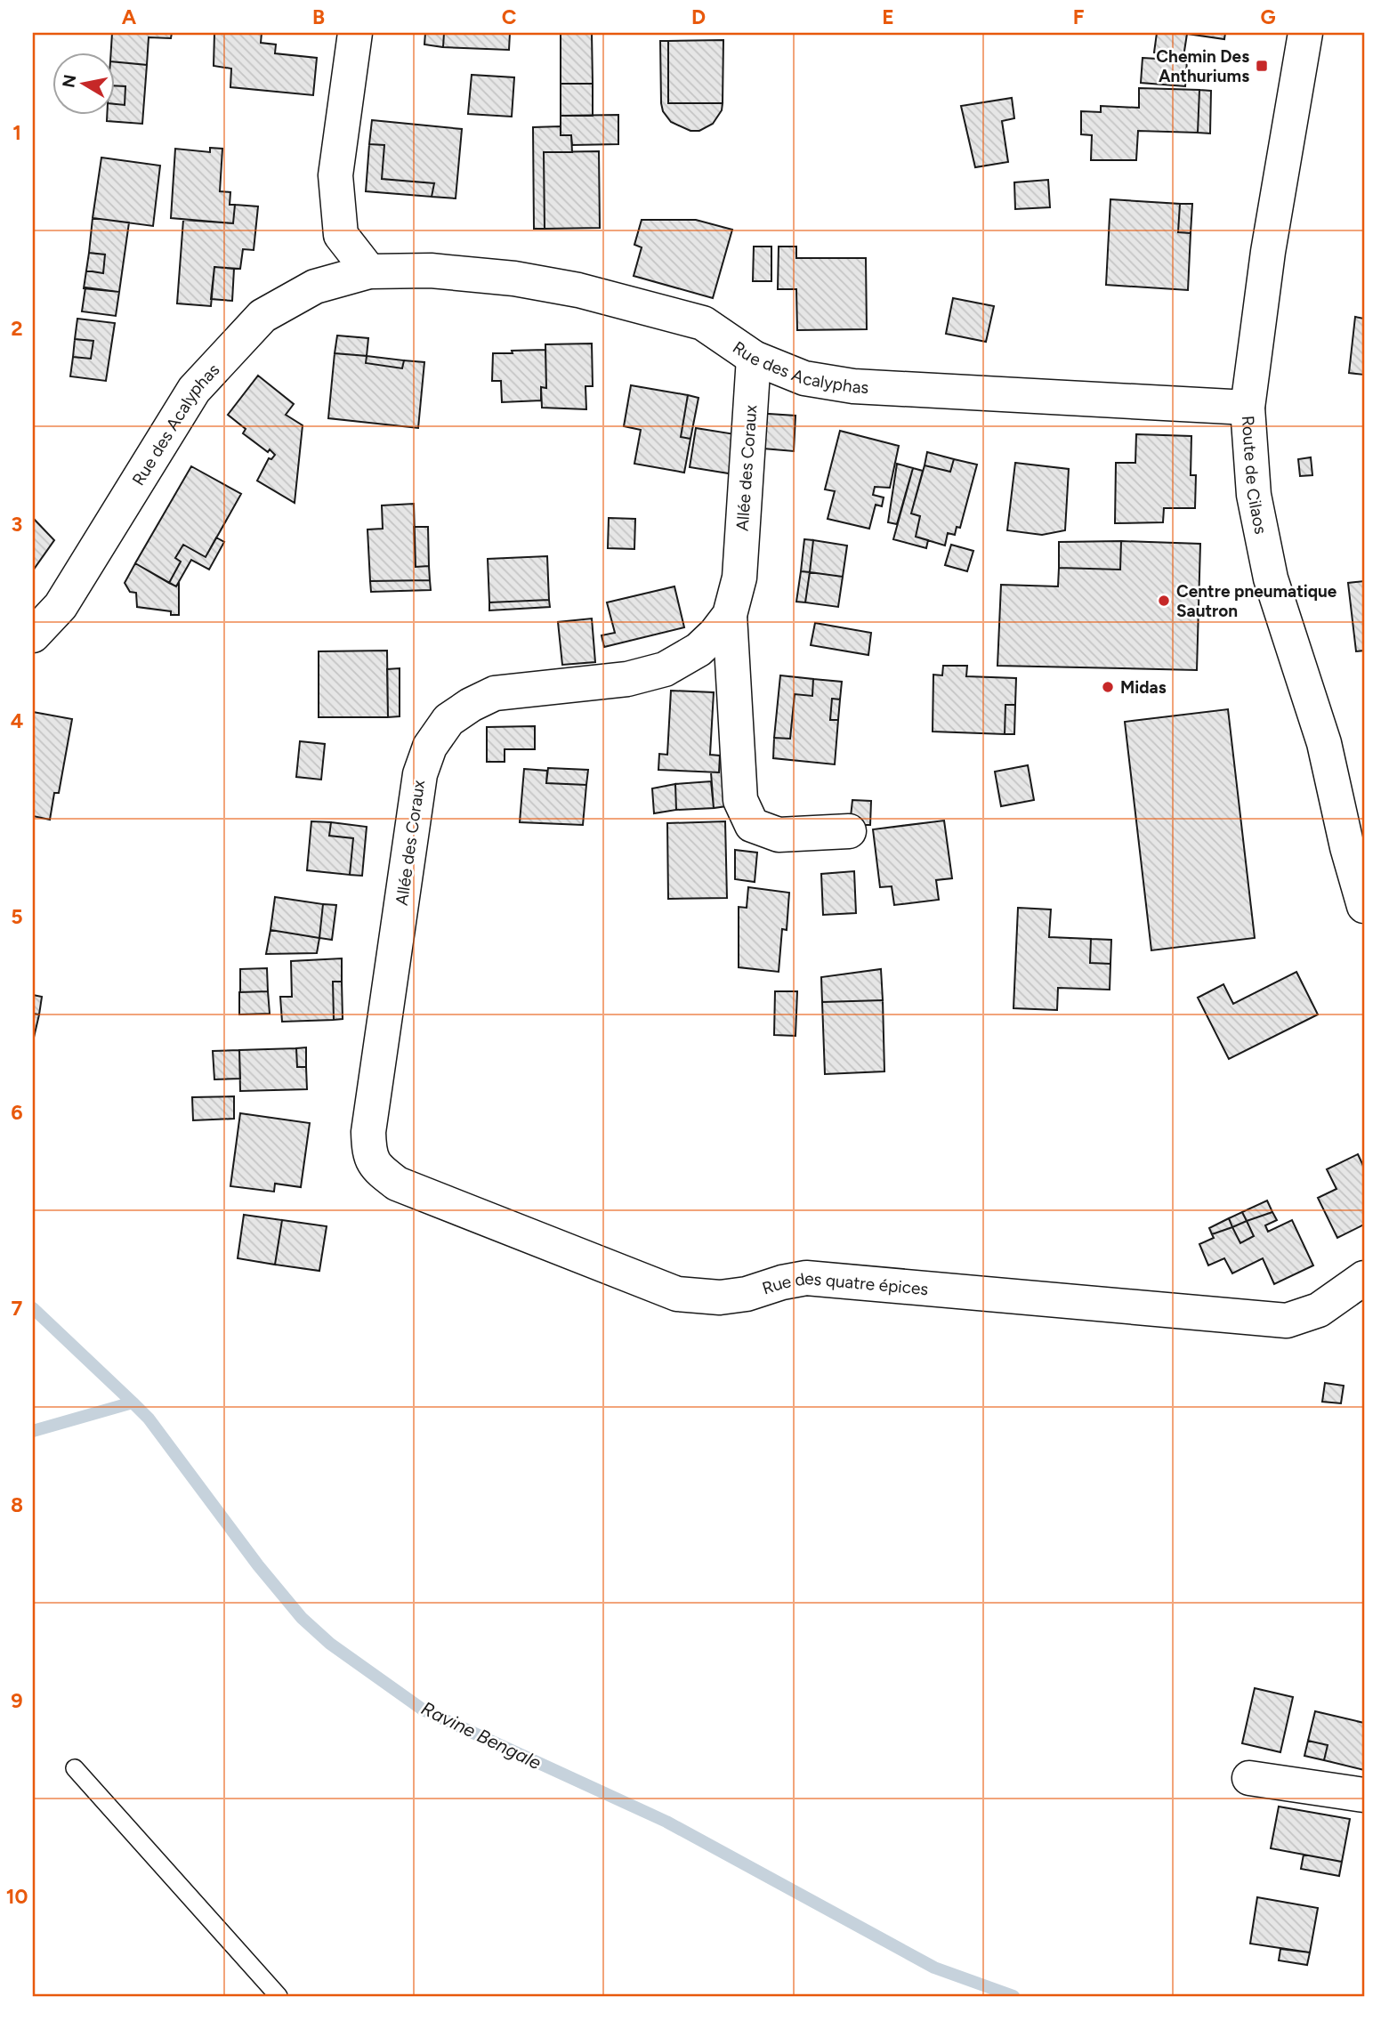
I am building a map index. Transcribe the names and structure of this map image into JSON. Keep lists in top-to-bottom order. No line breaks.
{"streets":{"street":["Rue des Acalyphas","Allée des Coraux","Route de Cilaos","Rue des quatre épices"]},"crossings":[["Rue des Acalyphas","Allée des Coraux"],["Rue des Acalyphas","Route de Cilaos"],["Allée des Coraux","Rue des quatre épices"]],"water":["Ravine Bengale"],"places":{"transit":["Chemin Des Anthuriums"],"other":["Centre pneumatique Sautron","Midas"]},"north":"left","grid":{"columns":["A","B","C","D","E","F","G"],"rows":["1","2","3","4","5","6","7","8","9","10"]}}
